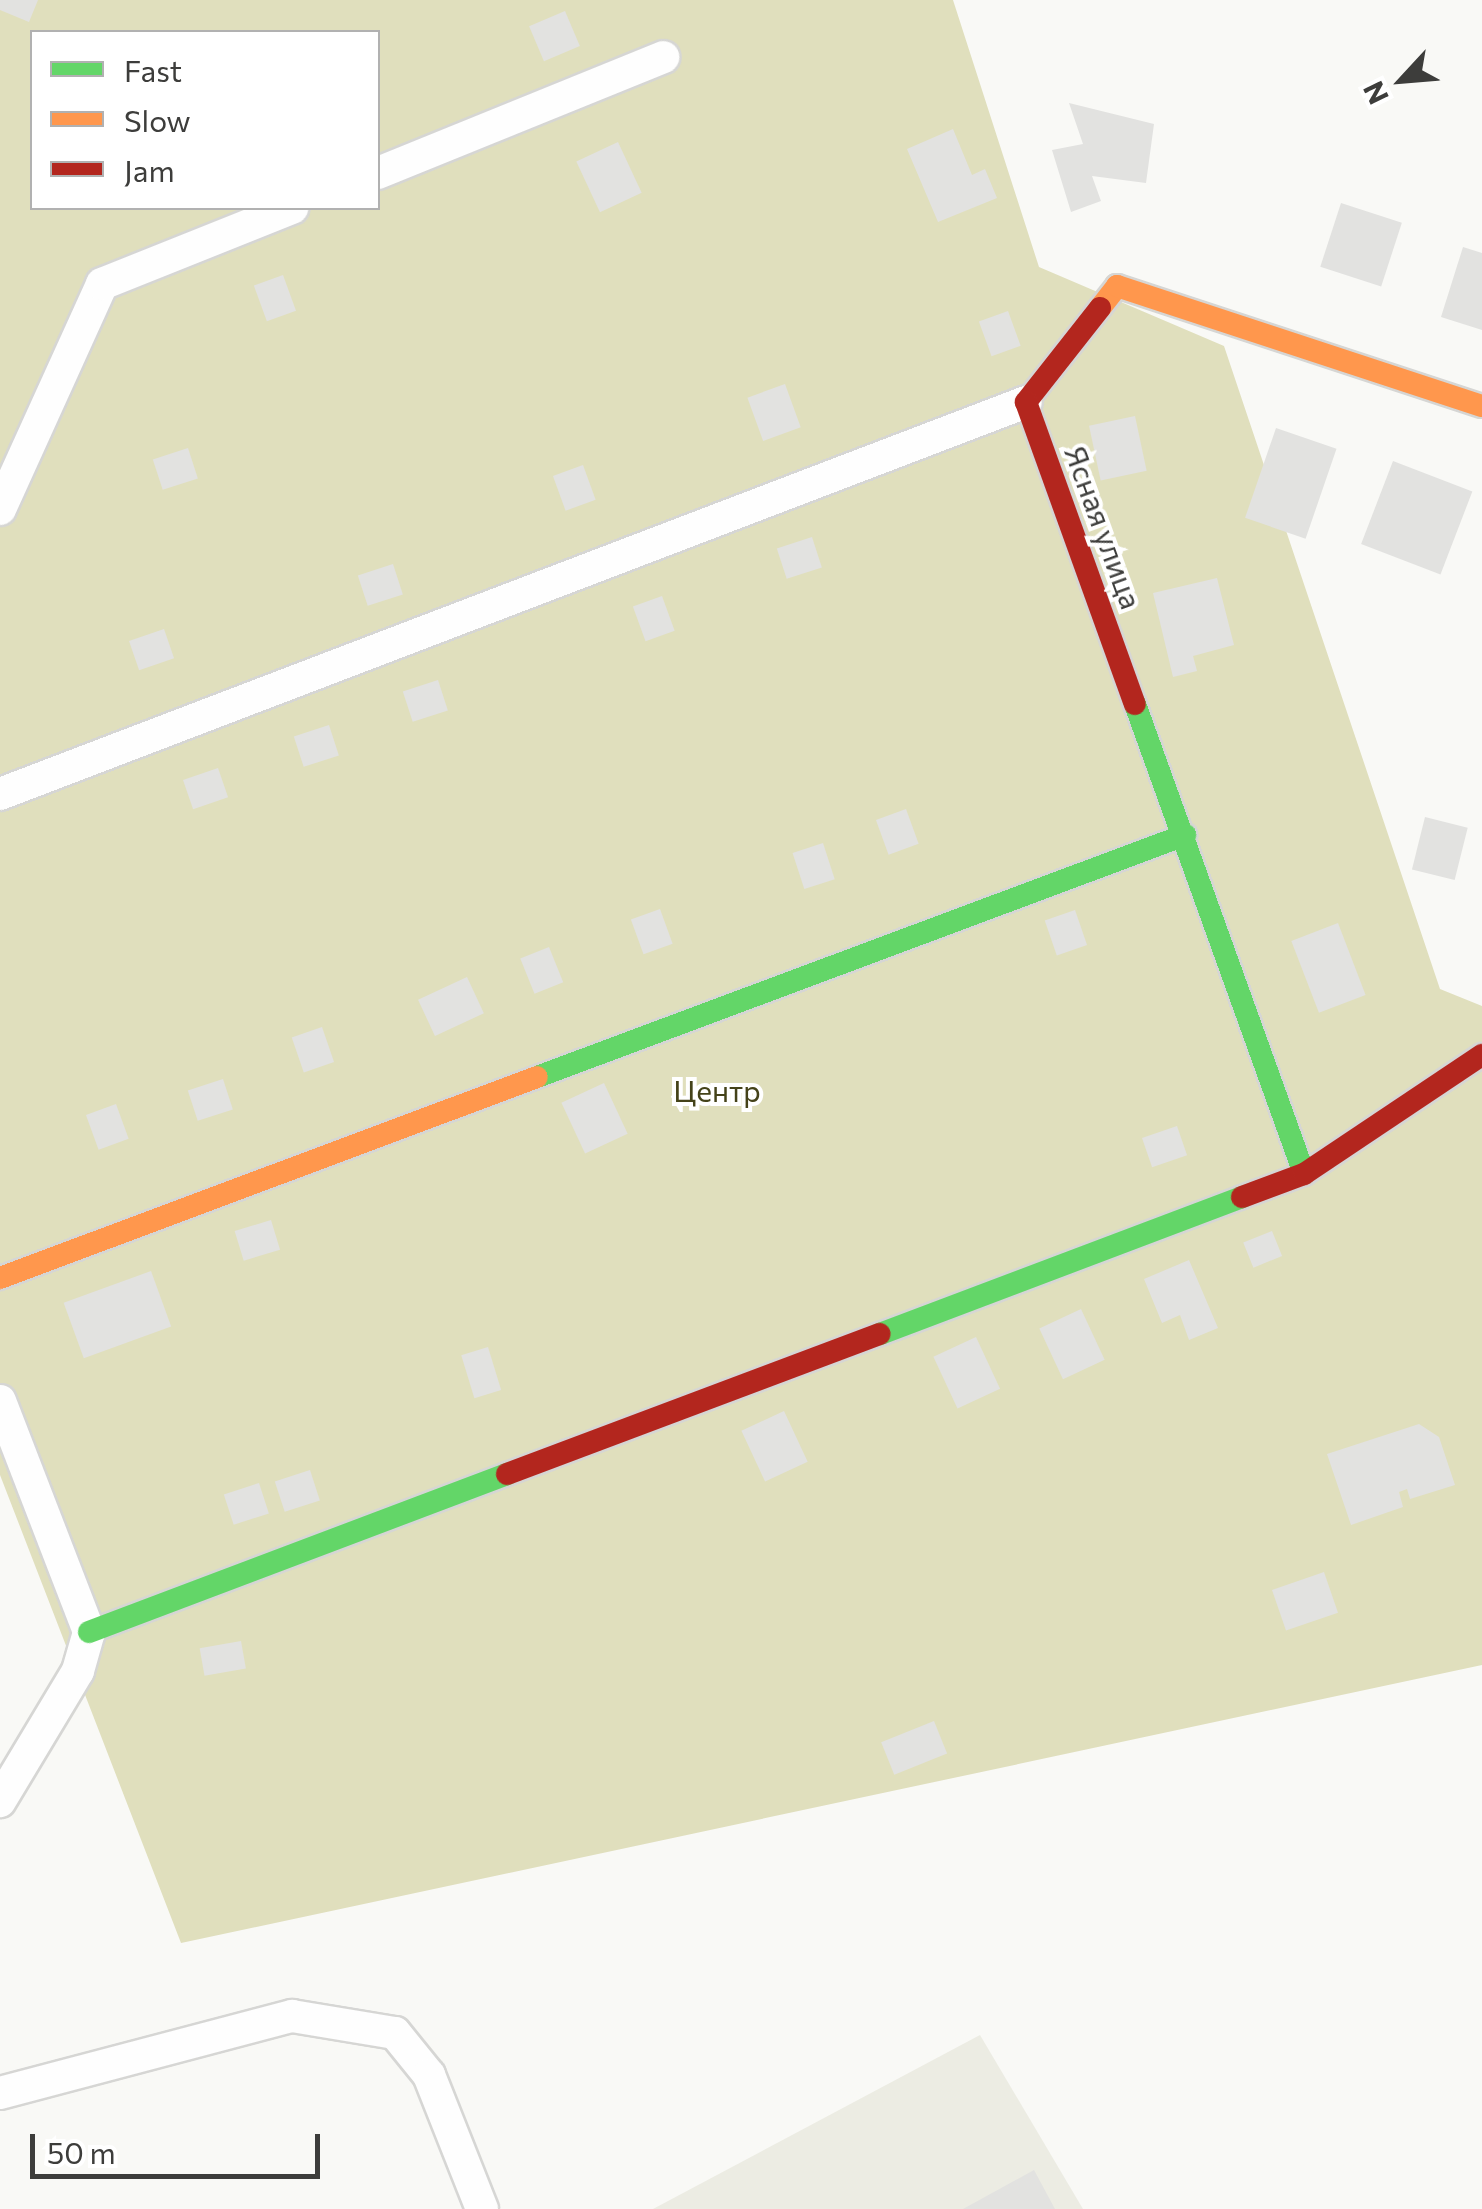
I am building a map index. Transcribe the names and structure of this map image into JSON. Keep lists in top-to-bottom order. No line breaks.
{"streets":{"street":["Ясная улица"]},"parks":["Центр"],"legend":["Fast","Slow","Jam"],"scale_bar":"50 m","north":"bottom left"}
